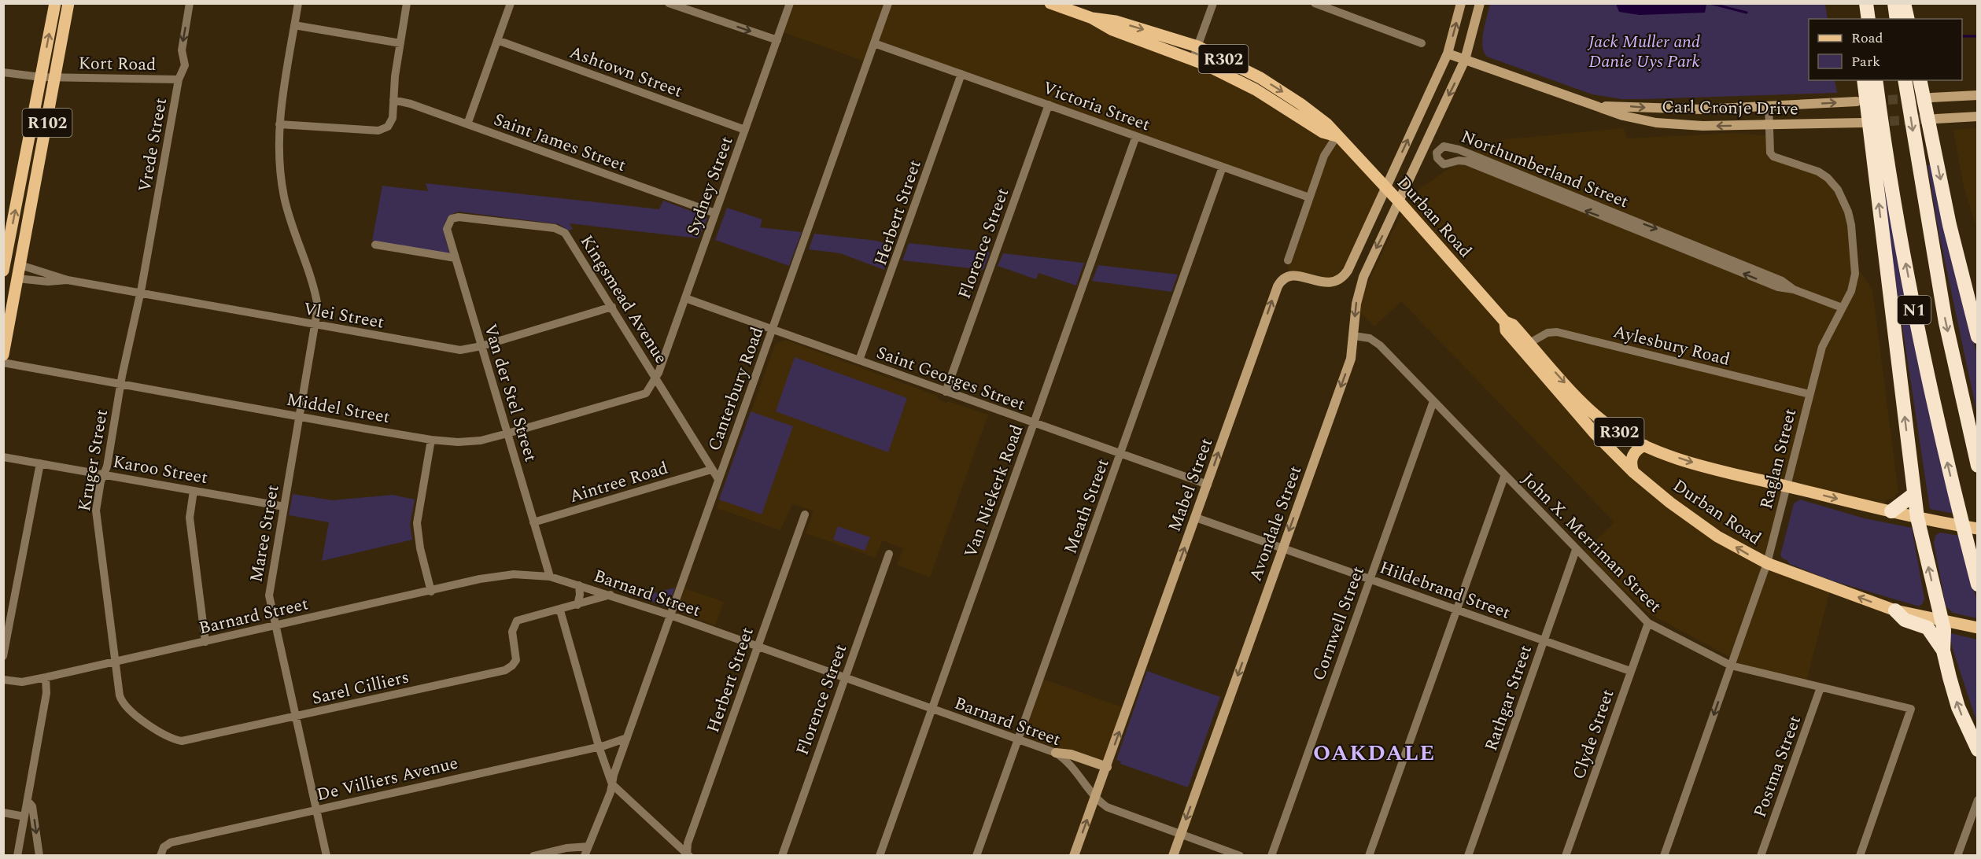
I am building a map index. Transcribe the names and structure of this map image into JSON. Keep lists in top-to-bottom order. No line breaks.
{"streets":{"highway":["N1"],"main road":["R302","R102","Durban Road"],"street":["Kort Road","Ashtown Street","Victoria Street","Carl Cronje Drive","Saint James Street","Vrede Street","Northumberland Street","Sydney Street","Herbert Street","Florence Street","Kingsmead Avenue","Vlei Street","Aylesbury Road","Saint Georges Street","Canterbury Road","Van der Stel Street","Middel Street","Raglan Street","Kruger Street","Karoo Street","Aintree Road","Mabel Street","Van Niekerk Road","Meath Street","Avondale Street","Maree Street","John X. Merriman Street","Hildebrand Street","Barnard Street","Cornwell Street","Sarel Cilliers","Rathgar Street","Clyde Street","Postma Street","De Villiers Avenue"]},"crossings":[["R302","Durban Road"],["R302","Raglan Street"],["Kort Road","R102"],["Kort Road","Vrede Street"],["Ashtown Street","Sydney Street"],["Victoria Street","Herbert Street"],["Victoria Street","Florence Street"],["Victoria Street","Canterbury Road"],["Victoria Street","Van Niekerk Road"],["Victoria Street","Meath Street"],["Carl Cronje Drive","Raglan Street"],["Carl Cronje Drive","Mabel Street"],["Carl Cronje Drive","Avondale Street"],["R102","Vlei Street"],["Saint James Street","Sydney Street"],["Vrede Street","Vlei Street"],["Vrede Street","Kruger Street"],["Northumberland Street","Raglan Street"],["Sydney Street","Kingsmead Avenue"],["Sydney Street","Saint Georges Street"],["Sydney Street","Middel Street"],["Herbert Street","Saint Georges Street"],["Herbert Street","Barnard Street"],["Durban Road","Aylesbury Road"],["Durban Road","Raglan Street"],["Durban Road","Mabel Street"],["Durban Road","Avondale Street"],["Florence Street","Saint Georges Street"],["Florence Street","Barnard Street"],["Kingsmead Avenue","Vlei Street"],["Kingsmead Avenue","Canterbury Road"],["Kingsmead Avenue","Van der Stel Street"],["Kingsmead Avenue","Middel Street"],["Kingsmead Avenue","Aintree Road"],["Vlei Street","Van der Stel Street"],["Vlei Street","Kruger Street"],["Vlei Street","Maree Street"],["Aylesbury Road","Raglan Street"],["Saint Georges Street","Canterbury Road"],["Saint Georges Street","Mabel Street"],["Saint Georges Street","Van Niekerk Road"],["Saint Georges Street","Meath Street"],["Canterbury Road","Barnard Street"],["Canterbury Road","De Villiers Avenue"],["Van der Stel Street","Middel Street"],["Van der Stel Street","Aintree Road"],["Van der Stel Street","Barnard Street"],["Middel Street","Kruger Street"],["Middel Street","Maree Street"],["Raglan Street","John X. Merriman Street"],["Kruger Street","Karoo Street"],["Kruger Street","Barnard Street"],["Kruger Street","Sarel Cilliers"],["Karoo Street","Maree Street"],["Mabel Street","Hildebrand Street"],["Mabel Street","Barnard Street"],["Van Niekerk Road","Barnard Street"],["Meath Street","Barnard Street"],["Avondale Street","John X. Merriman Street"],["Avondale Street","Hildebrand Street"],["Avondale Street","Barnard Street"],["Maree Street","Barnard Street"],["Maree Street","Sarel Cilliers"],["Maree Street","De Villiers Avenue"],["John X. Merriman Street","Cornwell Street"],["John X. Merriman Street","Rathgar Street"],["John X. Merriman Street","Clyde Street"],["John X. Merriman Street","Postma Street"],["Hildebrand Street","Cornwell Street"],["Hildebrand Street","Rathgar Street"],["Hildebrand Street","Clyde Street"],["Barnard Street","Sarel Cilliers"]],"one_way":["Mabel Street","Avondale Street"],"districts":["OAKDALE"],"parks":["Jack Muller and Danie Uys Park"],"legend":["Road","Park"]}
